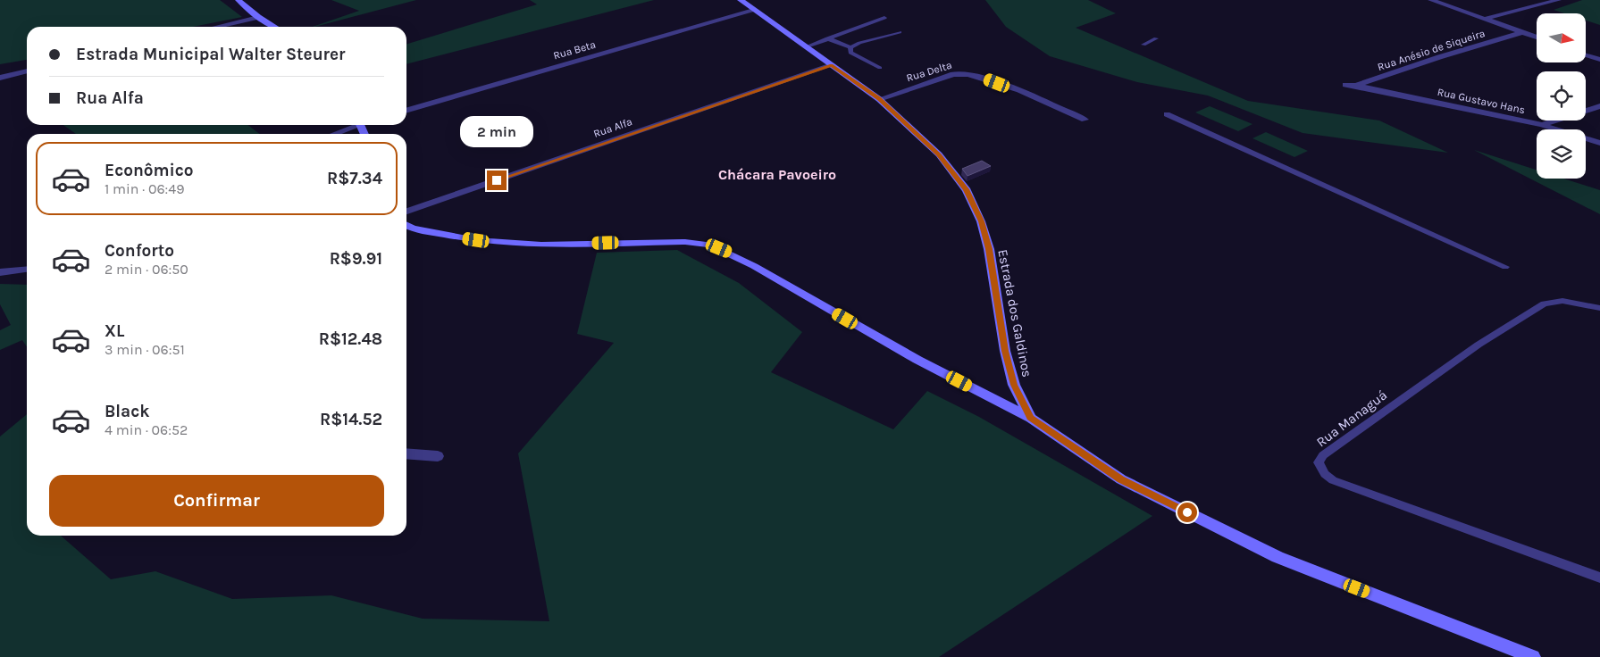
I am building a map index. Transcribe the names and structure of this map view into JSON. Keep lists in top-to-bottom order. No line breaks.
{"streets":{"street":["Rua Beta","Rua Anésio de Siqueira","Rua Delta","Rua Gustavo Hans","Rua Alfa","Estrada dos Galdinos"],"lane":["Rua Managuá"]},"crossings":[["Rua Beta","Estrada dos Galdinos"],["Rua Anésio de Siqueira","Rua Gustavo Hans"],["Rua Delta","Estrada dos Galdinos"],["Rua Alfa","Estrada dos Galdinos"]],"districts":["Chácara Pavoeiro"],"north":"right","page":{"banner":["Estrada Municipal Walter Steurer","Rua Alfa"],"bubble":"2 min","list":[{"name":"Econômico","note":"1 min · 06:49","value":"R$7.34"},{"name":"Conforto","note":"2 min · 06:50","value":"R$9.91"},{"name":"XL","note":"3 min · 06:51","value":"R$12.48"},{"name":"Black","note":"4 min · 06:52","value":"R$14.52"}],"buttons":"Confirmar"}}
